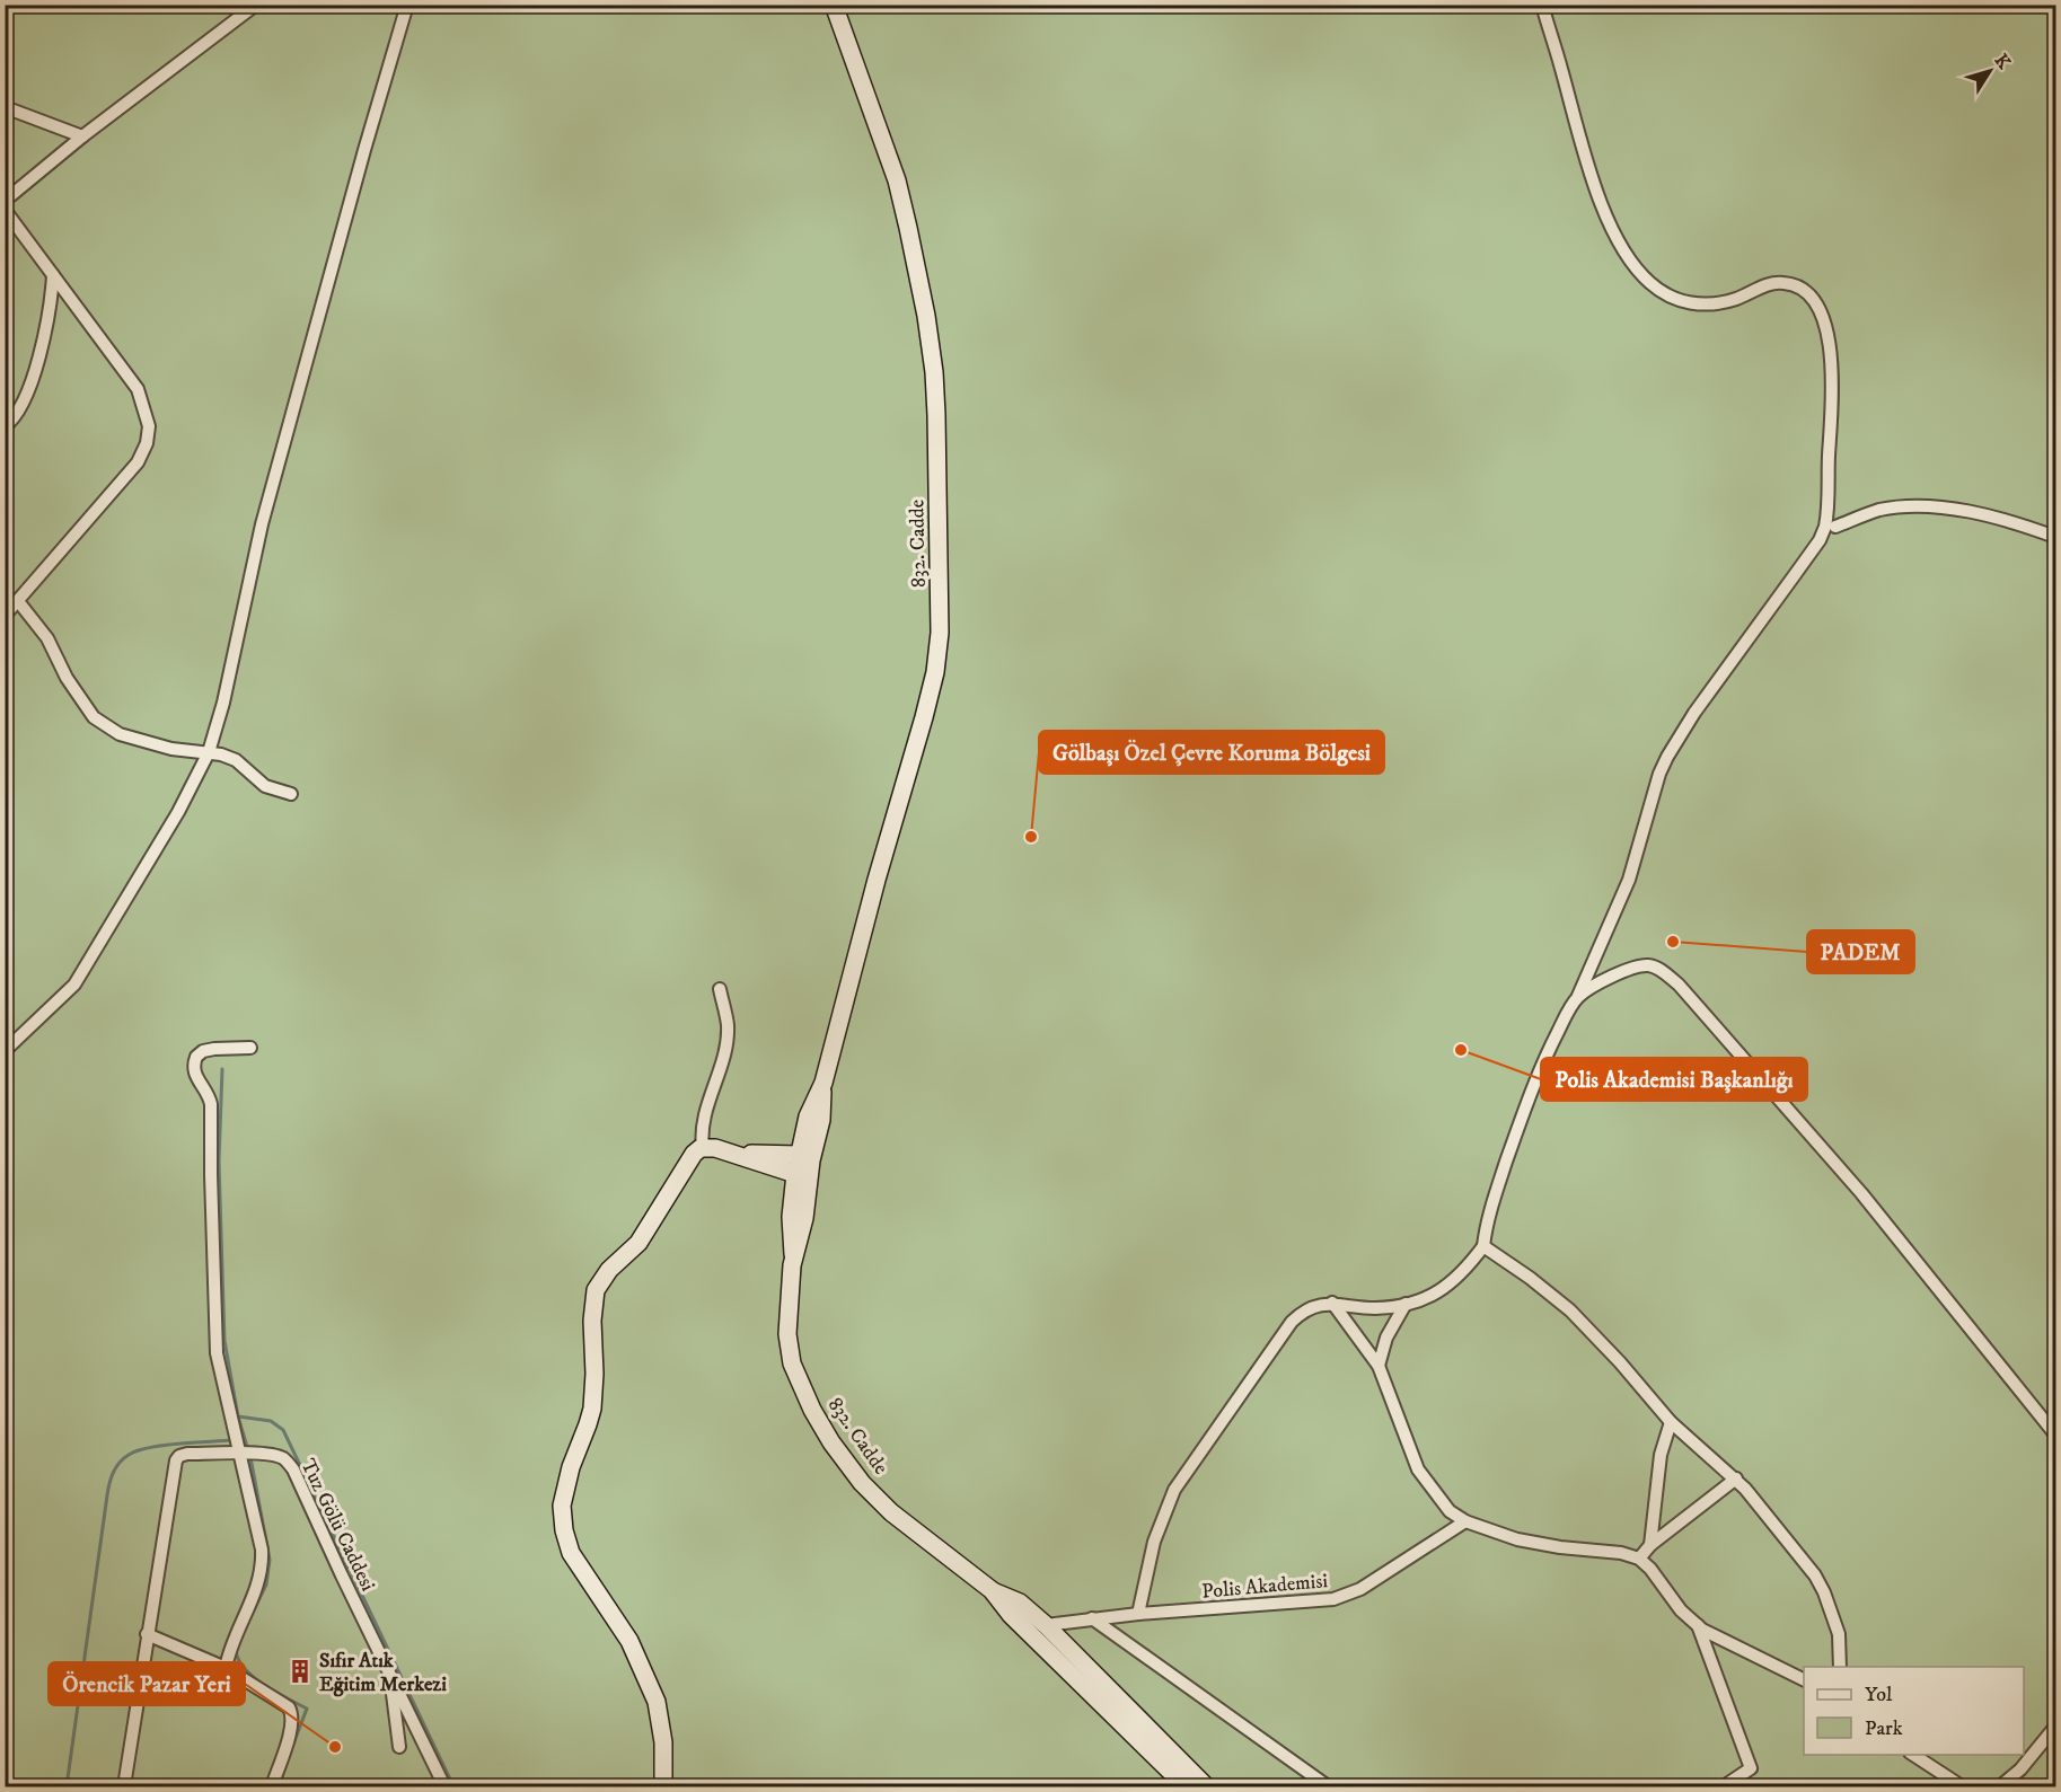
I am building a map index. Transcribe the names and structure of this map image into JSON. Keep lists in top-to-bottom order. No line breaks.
{"streets":{"street":["832. Cadde","Tuz Gölü Caddesi","Polis Akademisi"]},"crossings":[["832. Cadde","Polis Akademisi"]],"places":{"other":["Gölbaşı Özel Çevre Koruma Bölgesi","PADEM","Polis Akademisi Başkanlığı","Örencik Pazar Yeri"],"building":["Sıfır Atık Eğitim Merkezi"]},"legend":["Yol","Park"],"north":"top right"}
